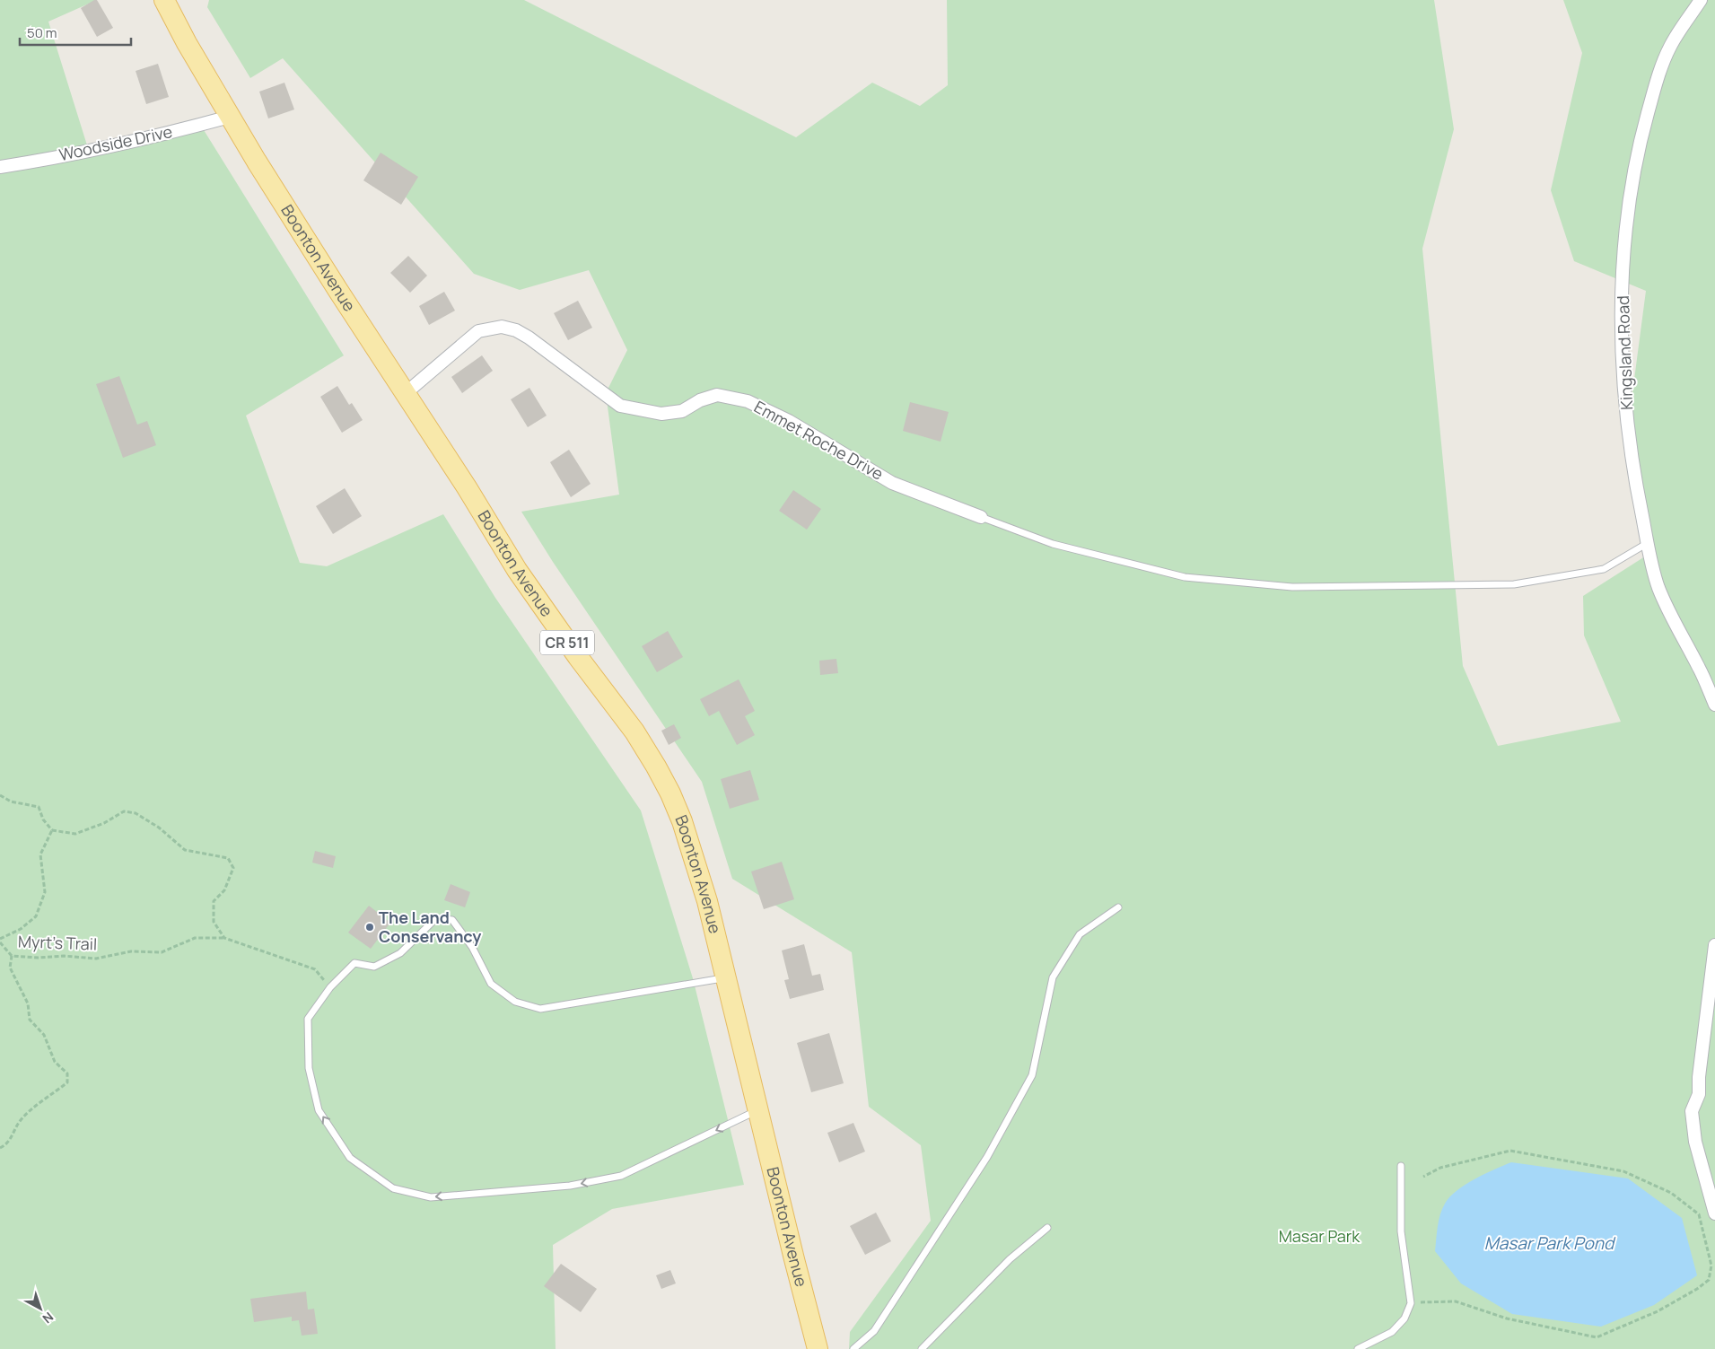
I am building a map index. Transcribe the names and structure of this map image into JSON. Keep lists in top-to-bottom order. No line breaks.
{"streets":{"main road":["Boonton Avenue","CR 511"],"street":["Woodside Drive","Kingsland Road","Emmet Roche Drive"],"path":["Myrt's Trail"]},"crossings":[["Woodside Drive","Boonton Avenue"],["Boonton Avenue","Emmet Roche Drive"]],"water":["Masar Park Pond"],"parks":["Masar Park"],"places":["The Land Conservancy"],"scale_bar":"50 m","north":"bottom right"}
